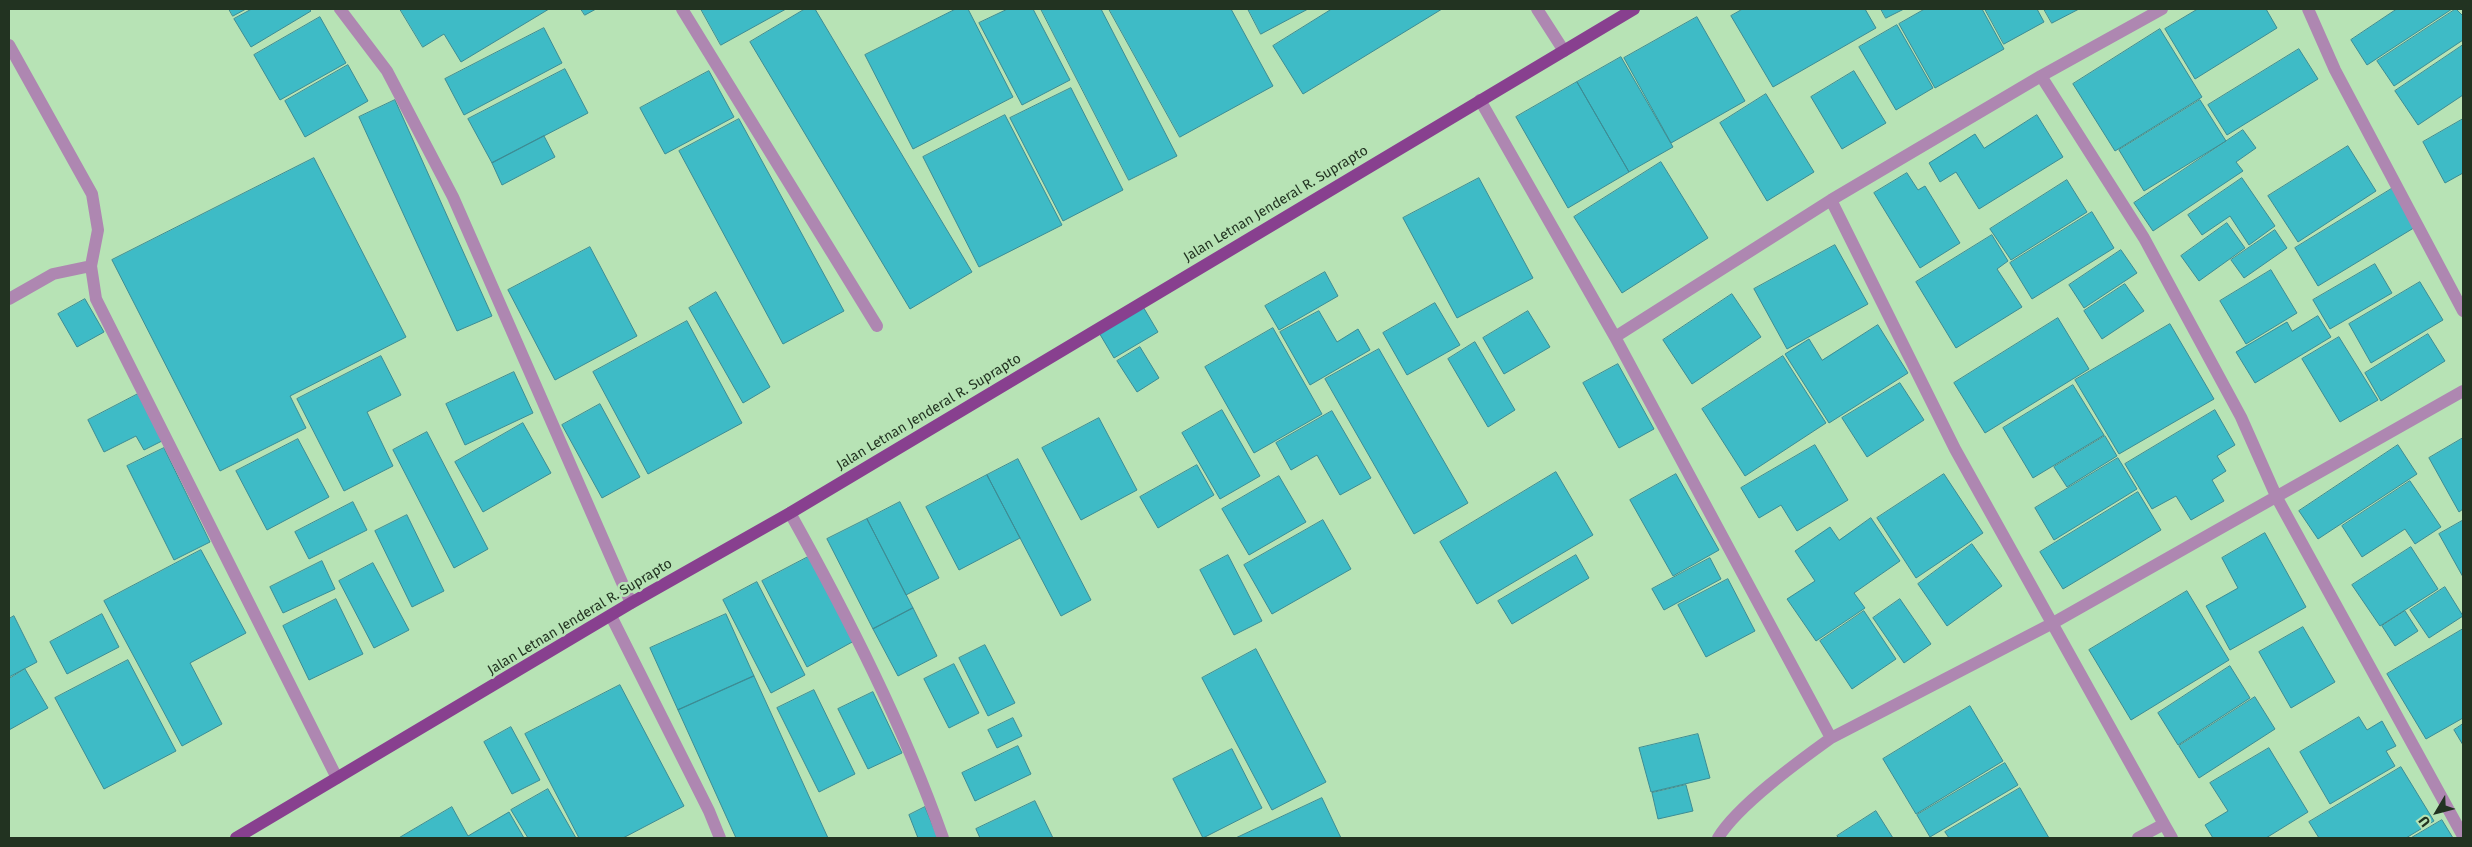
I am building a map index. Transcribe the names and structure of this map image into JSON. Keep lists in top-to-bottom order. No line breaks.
{"streets":{"main road":["Jalan Letnan Jenderal R. Suprapto"]},"north":"bottom left"}
